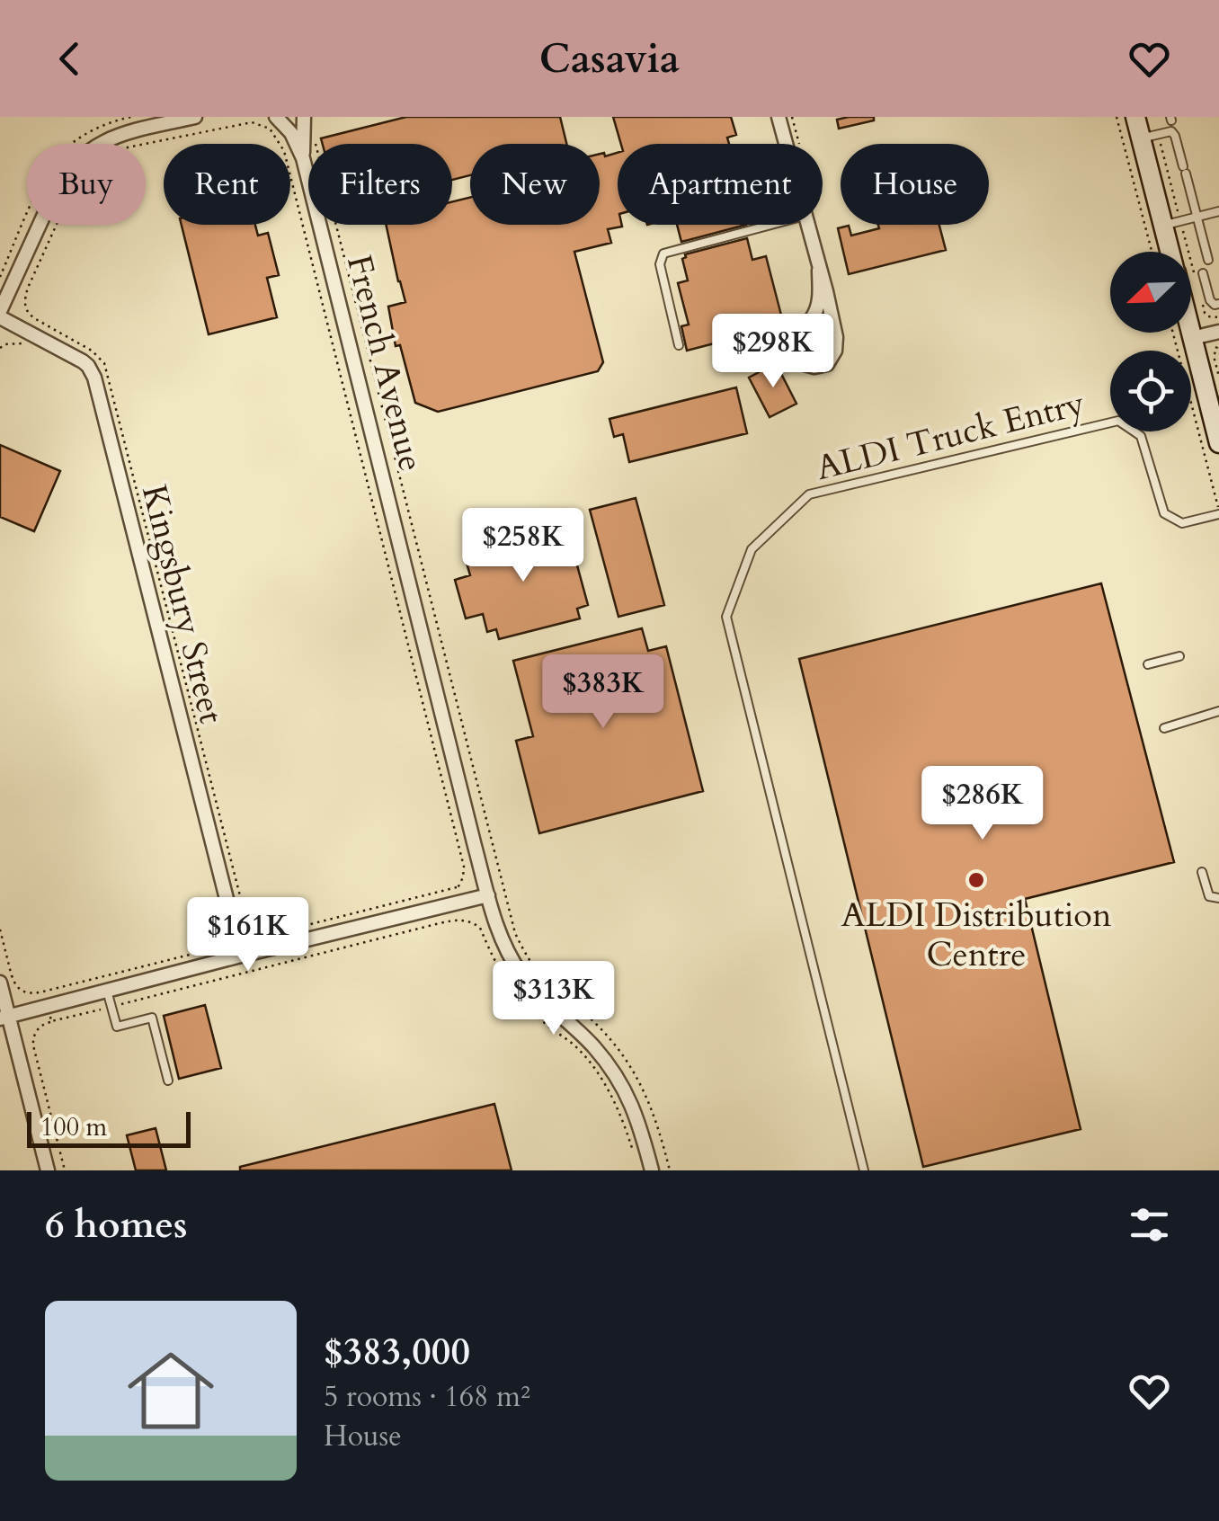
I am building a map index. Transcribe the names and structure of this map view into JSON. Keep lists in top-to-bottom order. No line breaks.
{"streets":{"street":["French Avenue","Kingsbury Street"],"lane":["ALDI Truck Entry"]},"places":["ALDI Distribution Centre"],"scale_bar":"100 m","north":"bottom left","page":{"header":"Casavia","chip":["Buy","Rent","Filters","New","Apartment","House"],"price":["$298K","$258K","$383K","$286K","$161K","$313K"],"scale":"100 m","heading":"6 homes","list":[{"name":"$383,000","note":"5 rooms · 168 m² · House"}]}}
